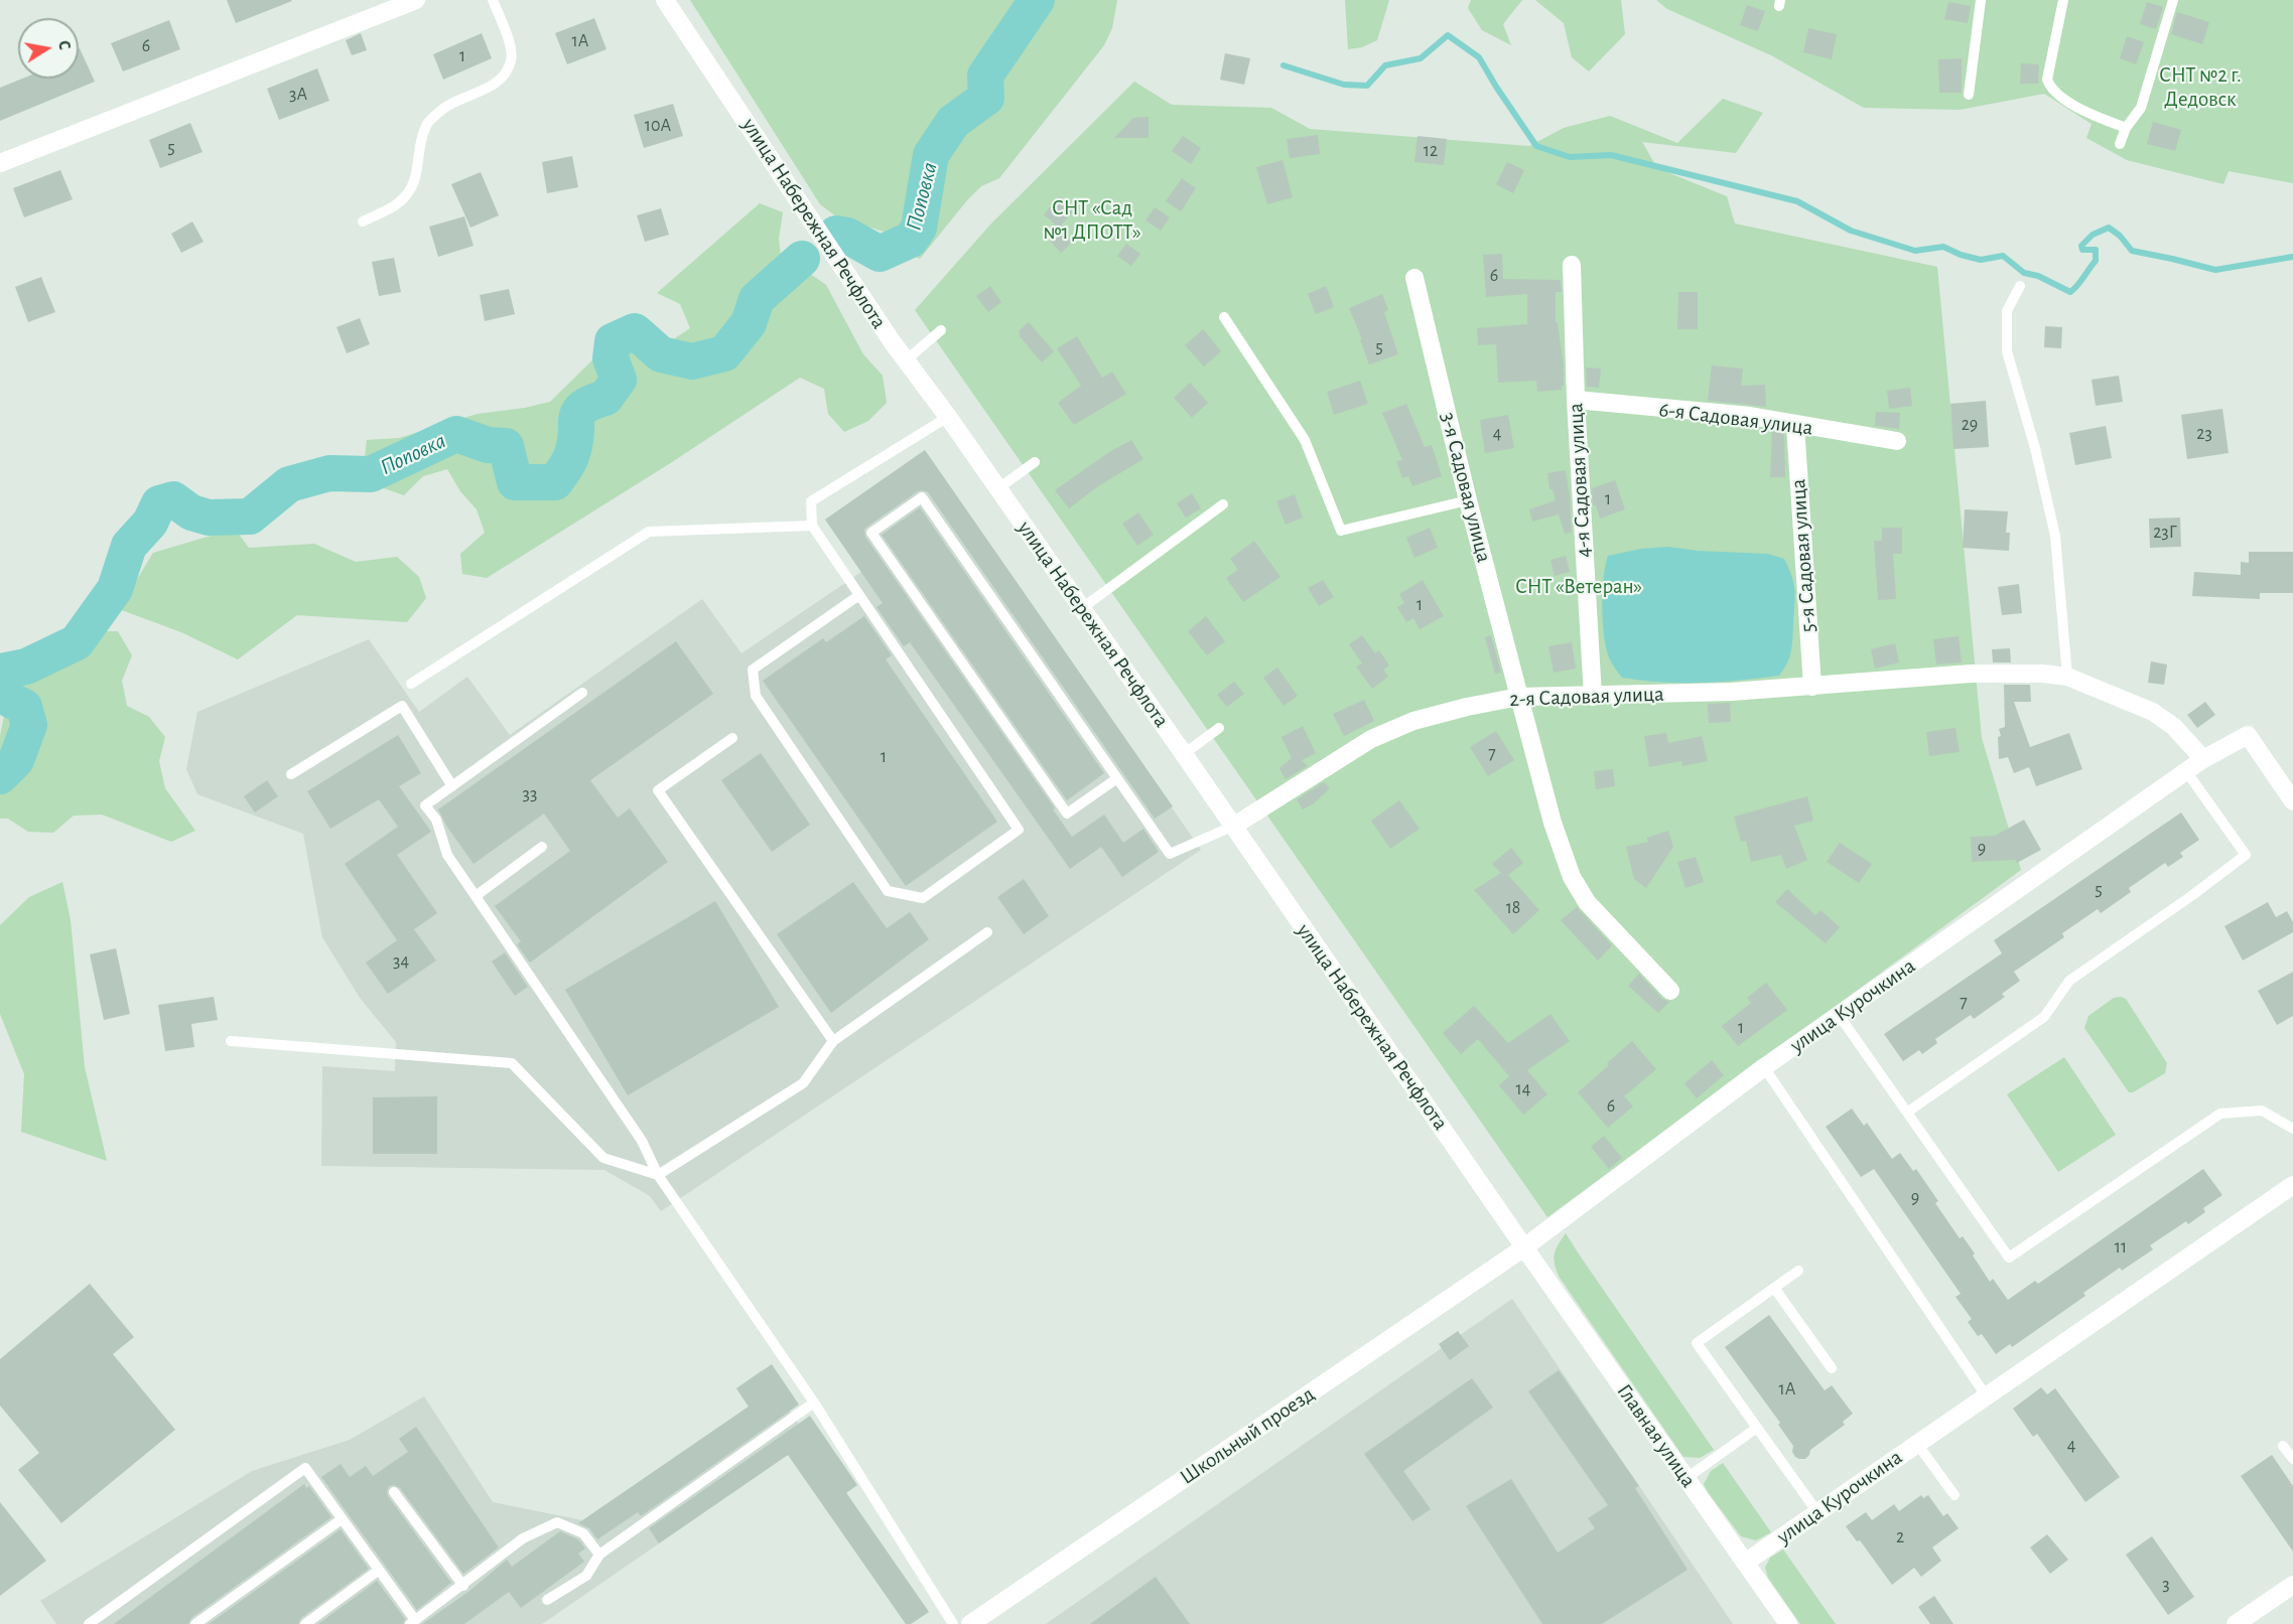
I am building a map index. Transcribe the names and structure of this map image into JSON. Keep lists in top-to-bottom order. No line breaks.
{"streets":{"street":["улица Набережная Речфлота","6-я Садовая улица","4-я Садовая улица","3-я Садовая улица","5-я Садовая улица","2-я Садовая улица","улица Курочкина","Школьный проезд","Главная улица"]},"crossings":[["улица Набережная Речфлота","2-я Садовая улица"],["улица Набережная Речфлота","улица Курочкина"],["улица Набережная Речфлота","Школьный проезд"],["улица Набережная Речфлота","Главная улица"],["6-я Садовая улица","4-я Садовая улица"],["6-я Садовая улица","5-я Садовая улица"],["4-я Садовая улица","2-я Садовая улица"],["3-я Садовая улица","2-я Садовая улица"],["5-я Садовая улица","2-я Садовая улица"],["2-я Садовая улица","улица Курочкина"],["улица Курочкина","Школьный проезд"],["улица Курочкина","Главная улица"],["Школьный проезд","Главная улица"]],"water":["Поповка"],"parks":["СНТ №2 г. Дедовск","СНТ «Сад №1 ДПОТТ»","СНТ «Ветеран»"],"house_numbers":["1А","6","1","3А","10А","5","12","6","5","29","4","23","1","23Г","1","7","1","33","9","5","18","34","7","1","14","6","9","11","1А","4","2","3"],"north":"right"}
